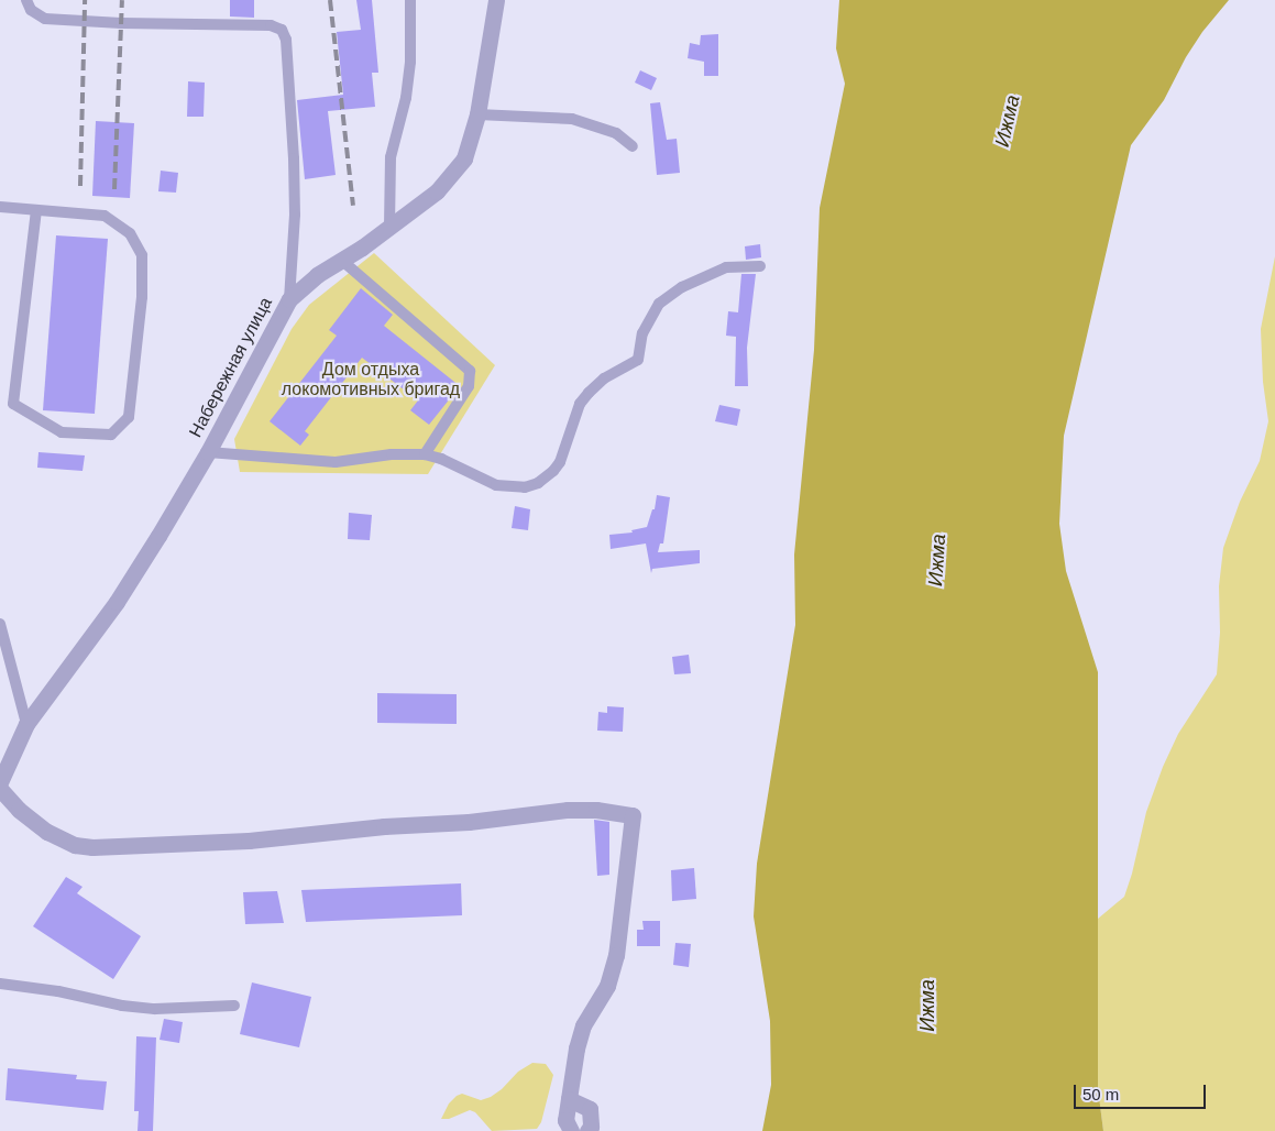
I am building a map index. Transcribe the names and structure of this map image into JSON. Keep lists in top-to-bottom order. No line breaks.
{"streets":{"street":["Набережная улица"]},"water":["Ижма"],"parks":["Дом отдыха локомотивных бригад"],"scale_bar":"50 m"}
